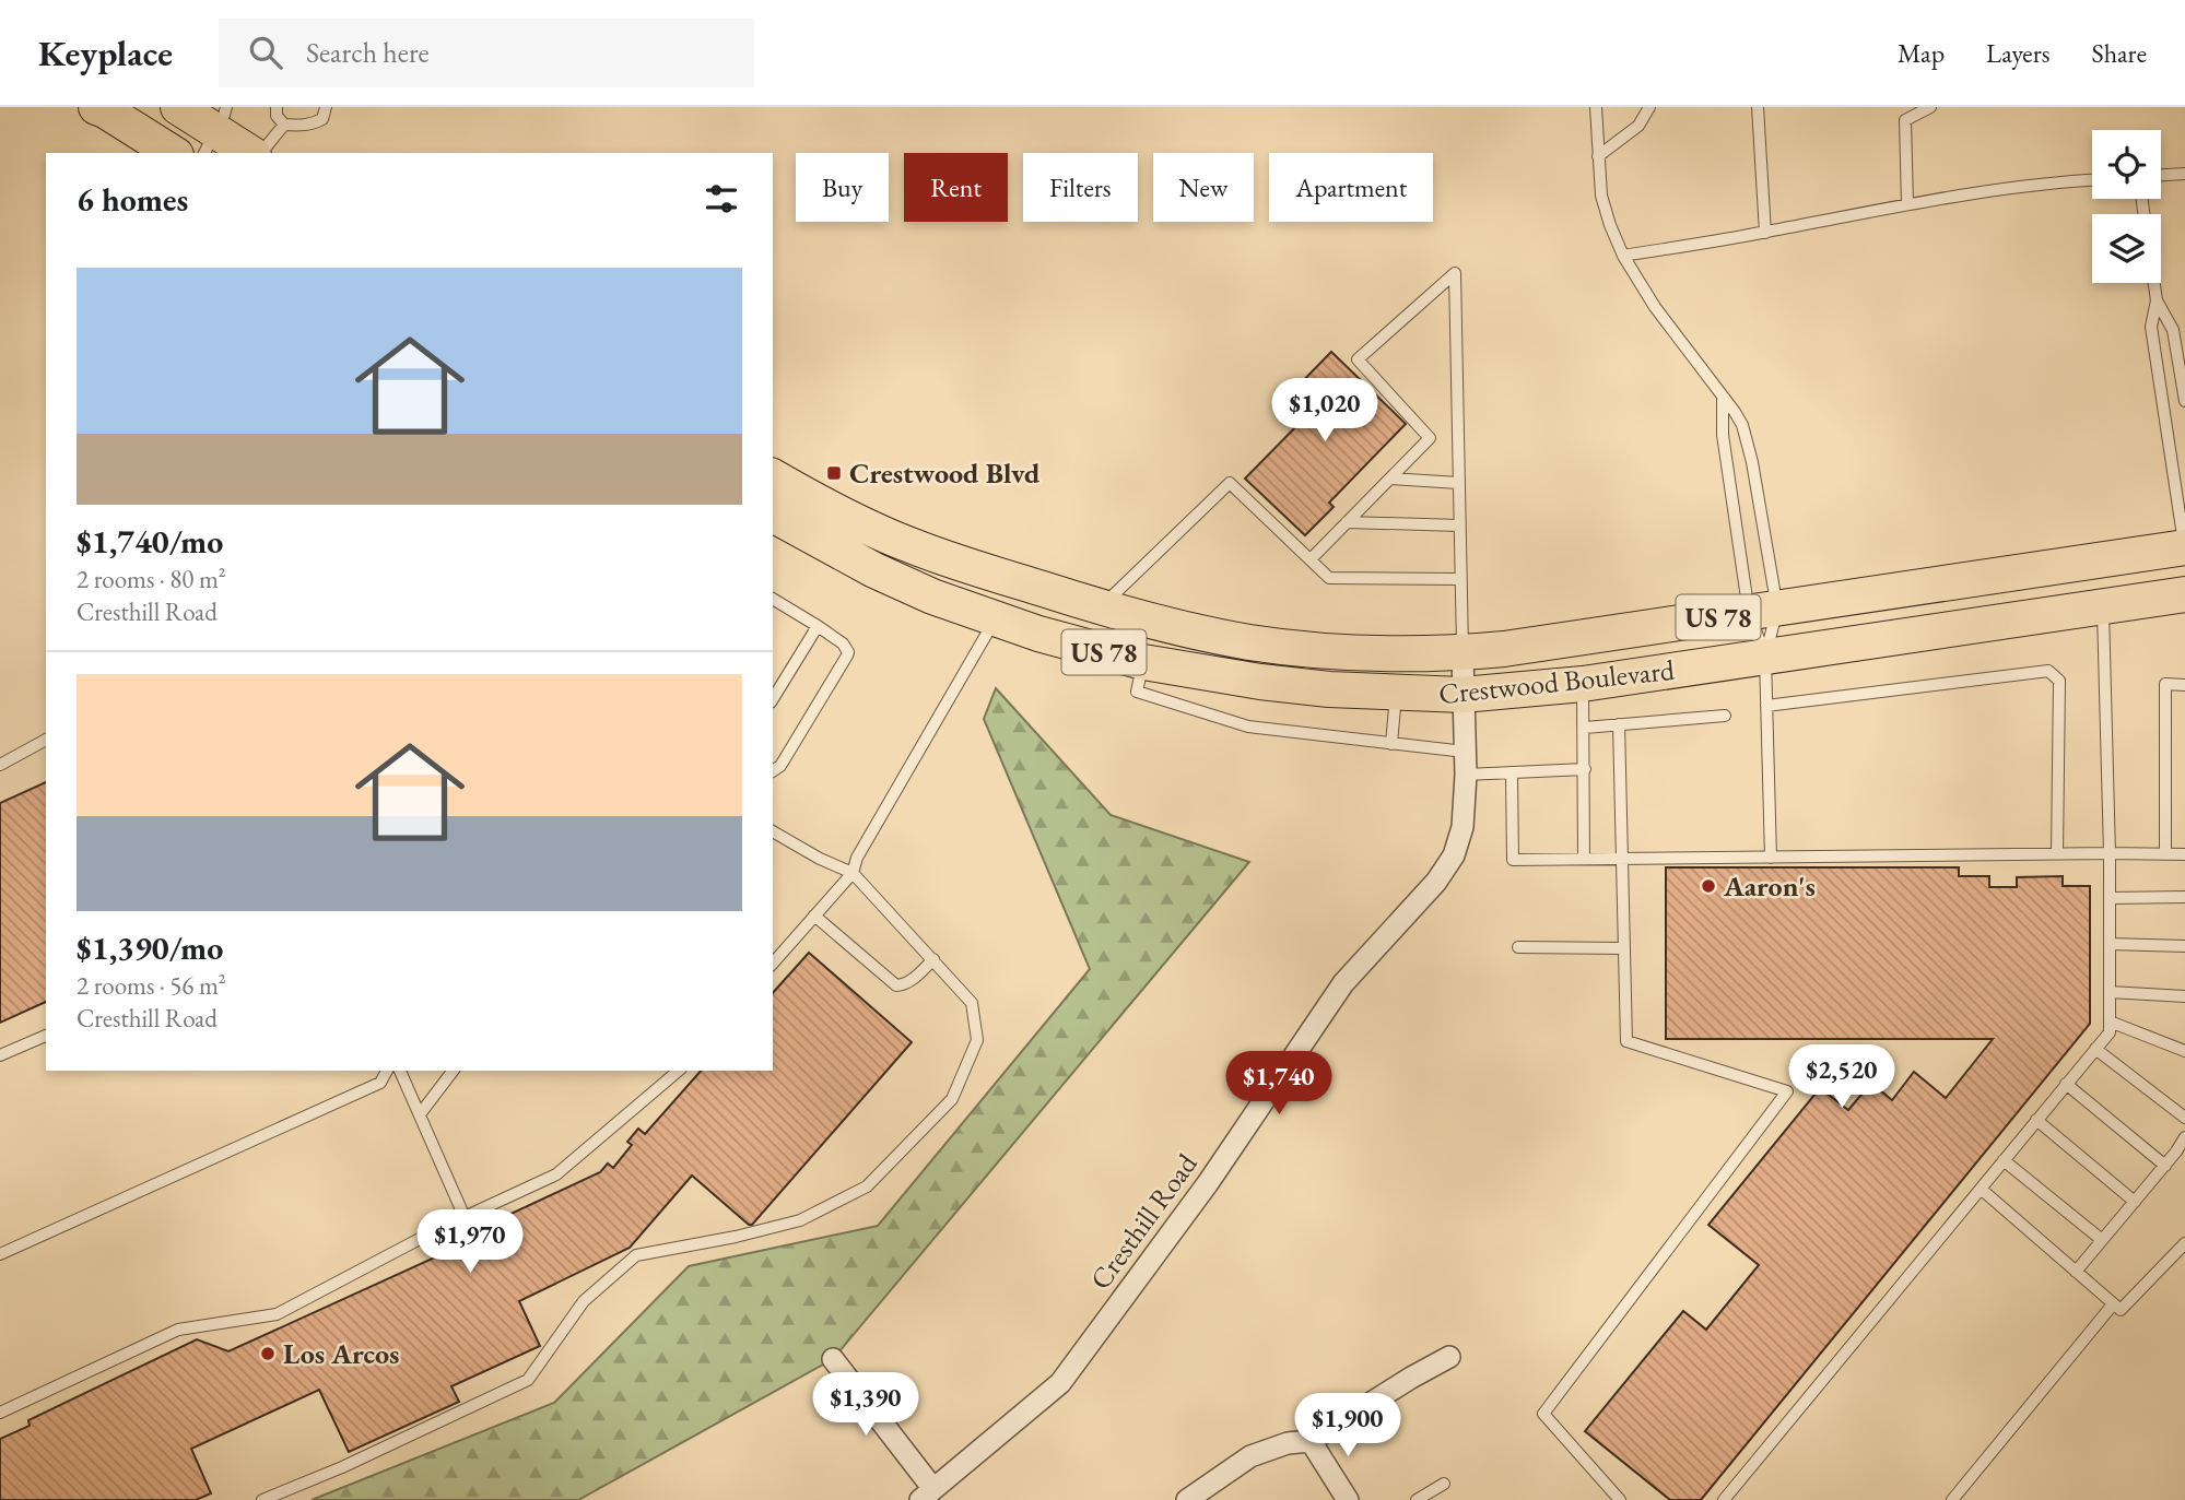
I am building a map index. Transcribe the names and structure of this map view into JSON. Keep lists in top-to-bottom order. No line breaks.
{"streets":{"main road":["US 78","Crestwood Boulevard"],"street":["Cresthill Road"]},"crossings":[["Crestwood Boulevard","Cresthill Road"]],"places":{"transit":["Crestwood Blvd"],"other":["Aaron's","Los Arcos"]},"page":{"header":"Keyplace","search":"Search here","nav":["Map","Layers","Share"],"chip":["Buy","Rent","Filters","New","Apartment"],"heading":"6 homes","list":[{"name":"$1,740/mo","note":"2 rooms · 80 m² · Cresthill Road"},{"name":"$1,390/mo","note":"2 rooms · 56 m² · Cresthill Road"}],"price":["$1,020","$2,520","$1,740","$1,970","$1,390","$1,900"]}}
